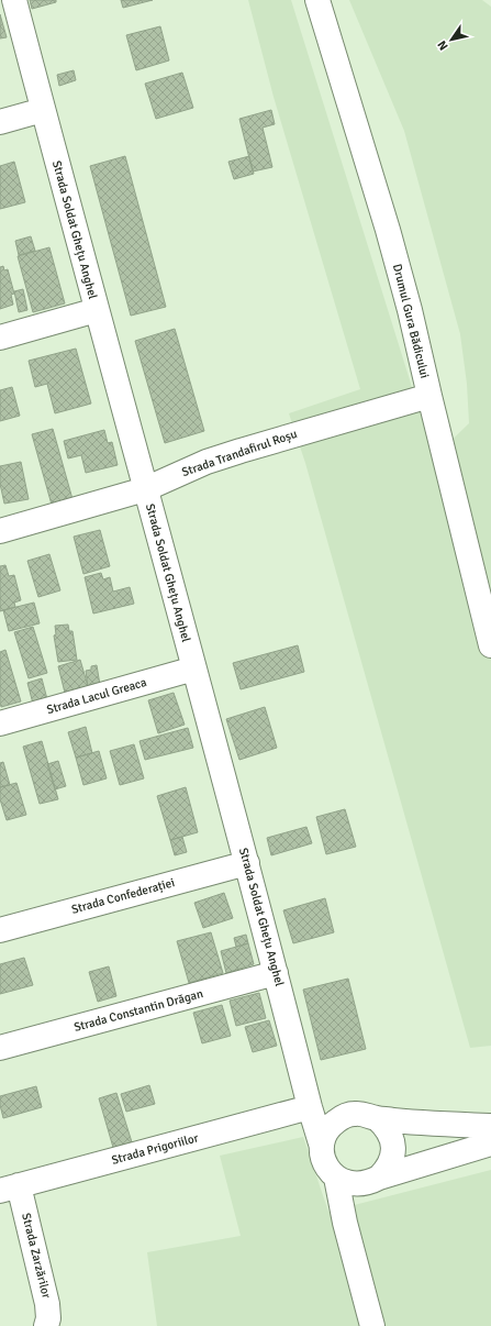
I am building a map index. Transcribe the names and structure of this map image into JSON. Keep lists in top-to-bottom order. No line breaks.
{"streets":{"street":["Strada Soldat Ghețu Anghel","Drumul Gura Bădicului","Strada Trandafirul Roșu","Strada Lacul Greaca","Strada Confederației","Strada Constantin Drăgan","Strada Prigoriilor","Strada Zarzărilor"]},"crossings":[["Strada Soldat Ghețu Anghel","Strada Trandafirul Roșu"],["Strada Soldat Ghețu Anghel","Strada Lacul Greaca"],["Strada Soldat Ghețu Anghel","Strada Confederației"],["Strada Soldat Ghețu Anghel","Strada Constantin Drăgan"],["Strada Soldat Ghețu Anghel","Strada Prigoriilor"],["Drumul Gura Bădicului","Strada Trandafirul Roșu"],["Strada Prigoriilor","Strada Zarzărilor"]],"north":"bottom left"}
